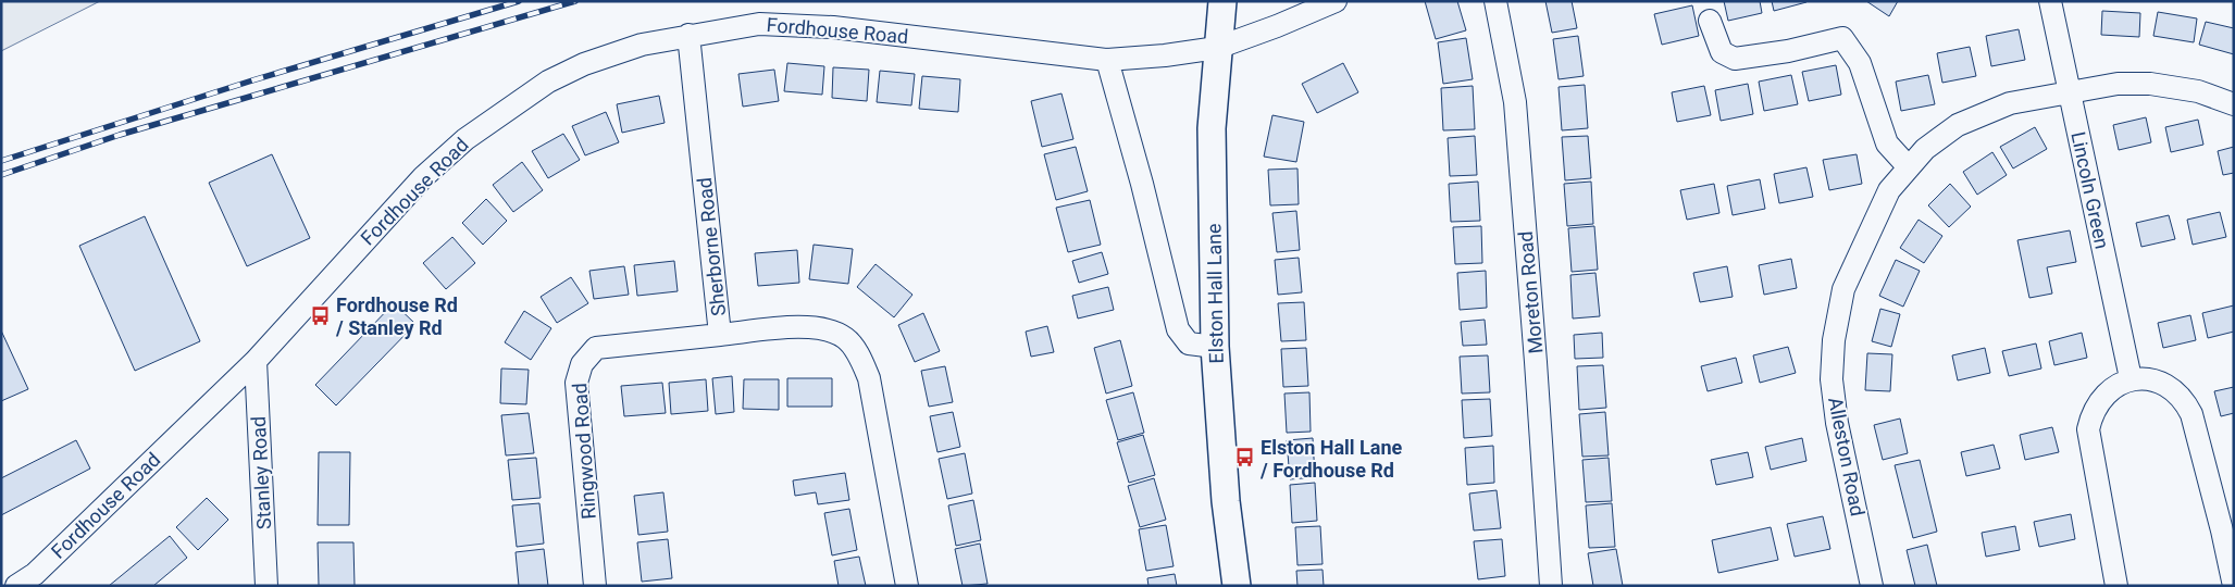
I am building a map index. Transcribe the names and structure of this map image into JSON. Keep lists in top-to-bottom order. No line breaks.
{"streets":{"street":["Fordhouse Road","Lincoln Green","Sherborne Road","Moreton Road","Elston Hall Lane","Ringwood Road","Alleston Road","Stanley Road"]},"crossings":[["Fordhouse Road","Sherborne Road"],["Fordhouse Road","Elston Hall Lane"],["Fordhouse Road","Stanley Road"],["Lincoln Green","Alleston Road"],["Sherborne Road","Ringwood Road"]],"places":{"bus stop":["Fordhouse Rd / Stanley Rd","Elston Hall Lane / Fordhouse Rd"]}}
